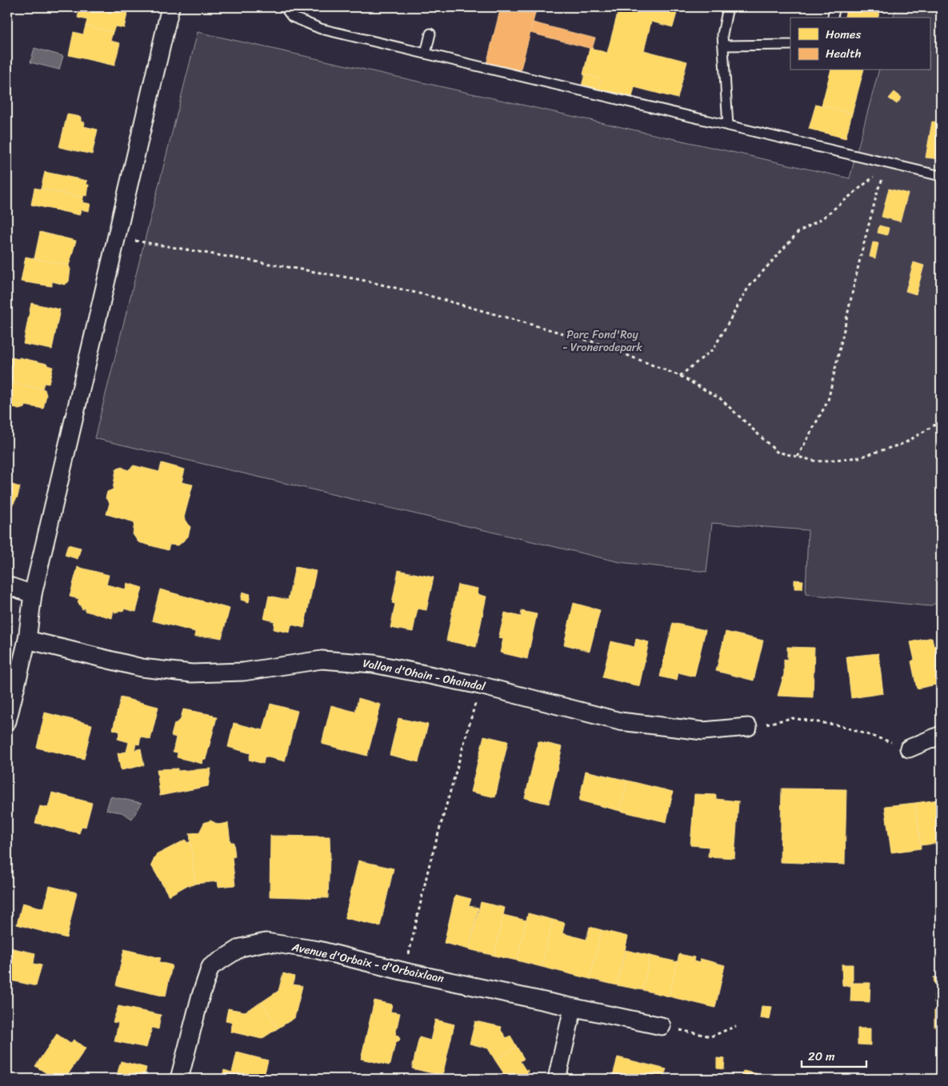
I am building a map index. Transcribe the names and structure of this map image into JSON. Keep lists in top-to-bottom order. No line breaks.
{"streets":{"street":["Vallon d'Ohain - Ohaindal","Avenue d'Orbaix - d'Orbaixlaan"]},"parks":["Parc Fond'Roy - Vronerodepark"],"legend":["Homes","Health"],"scale_bar":"20 m"}
